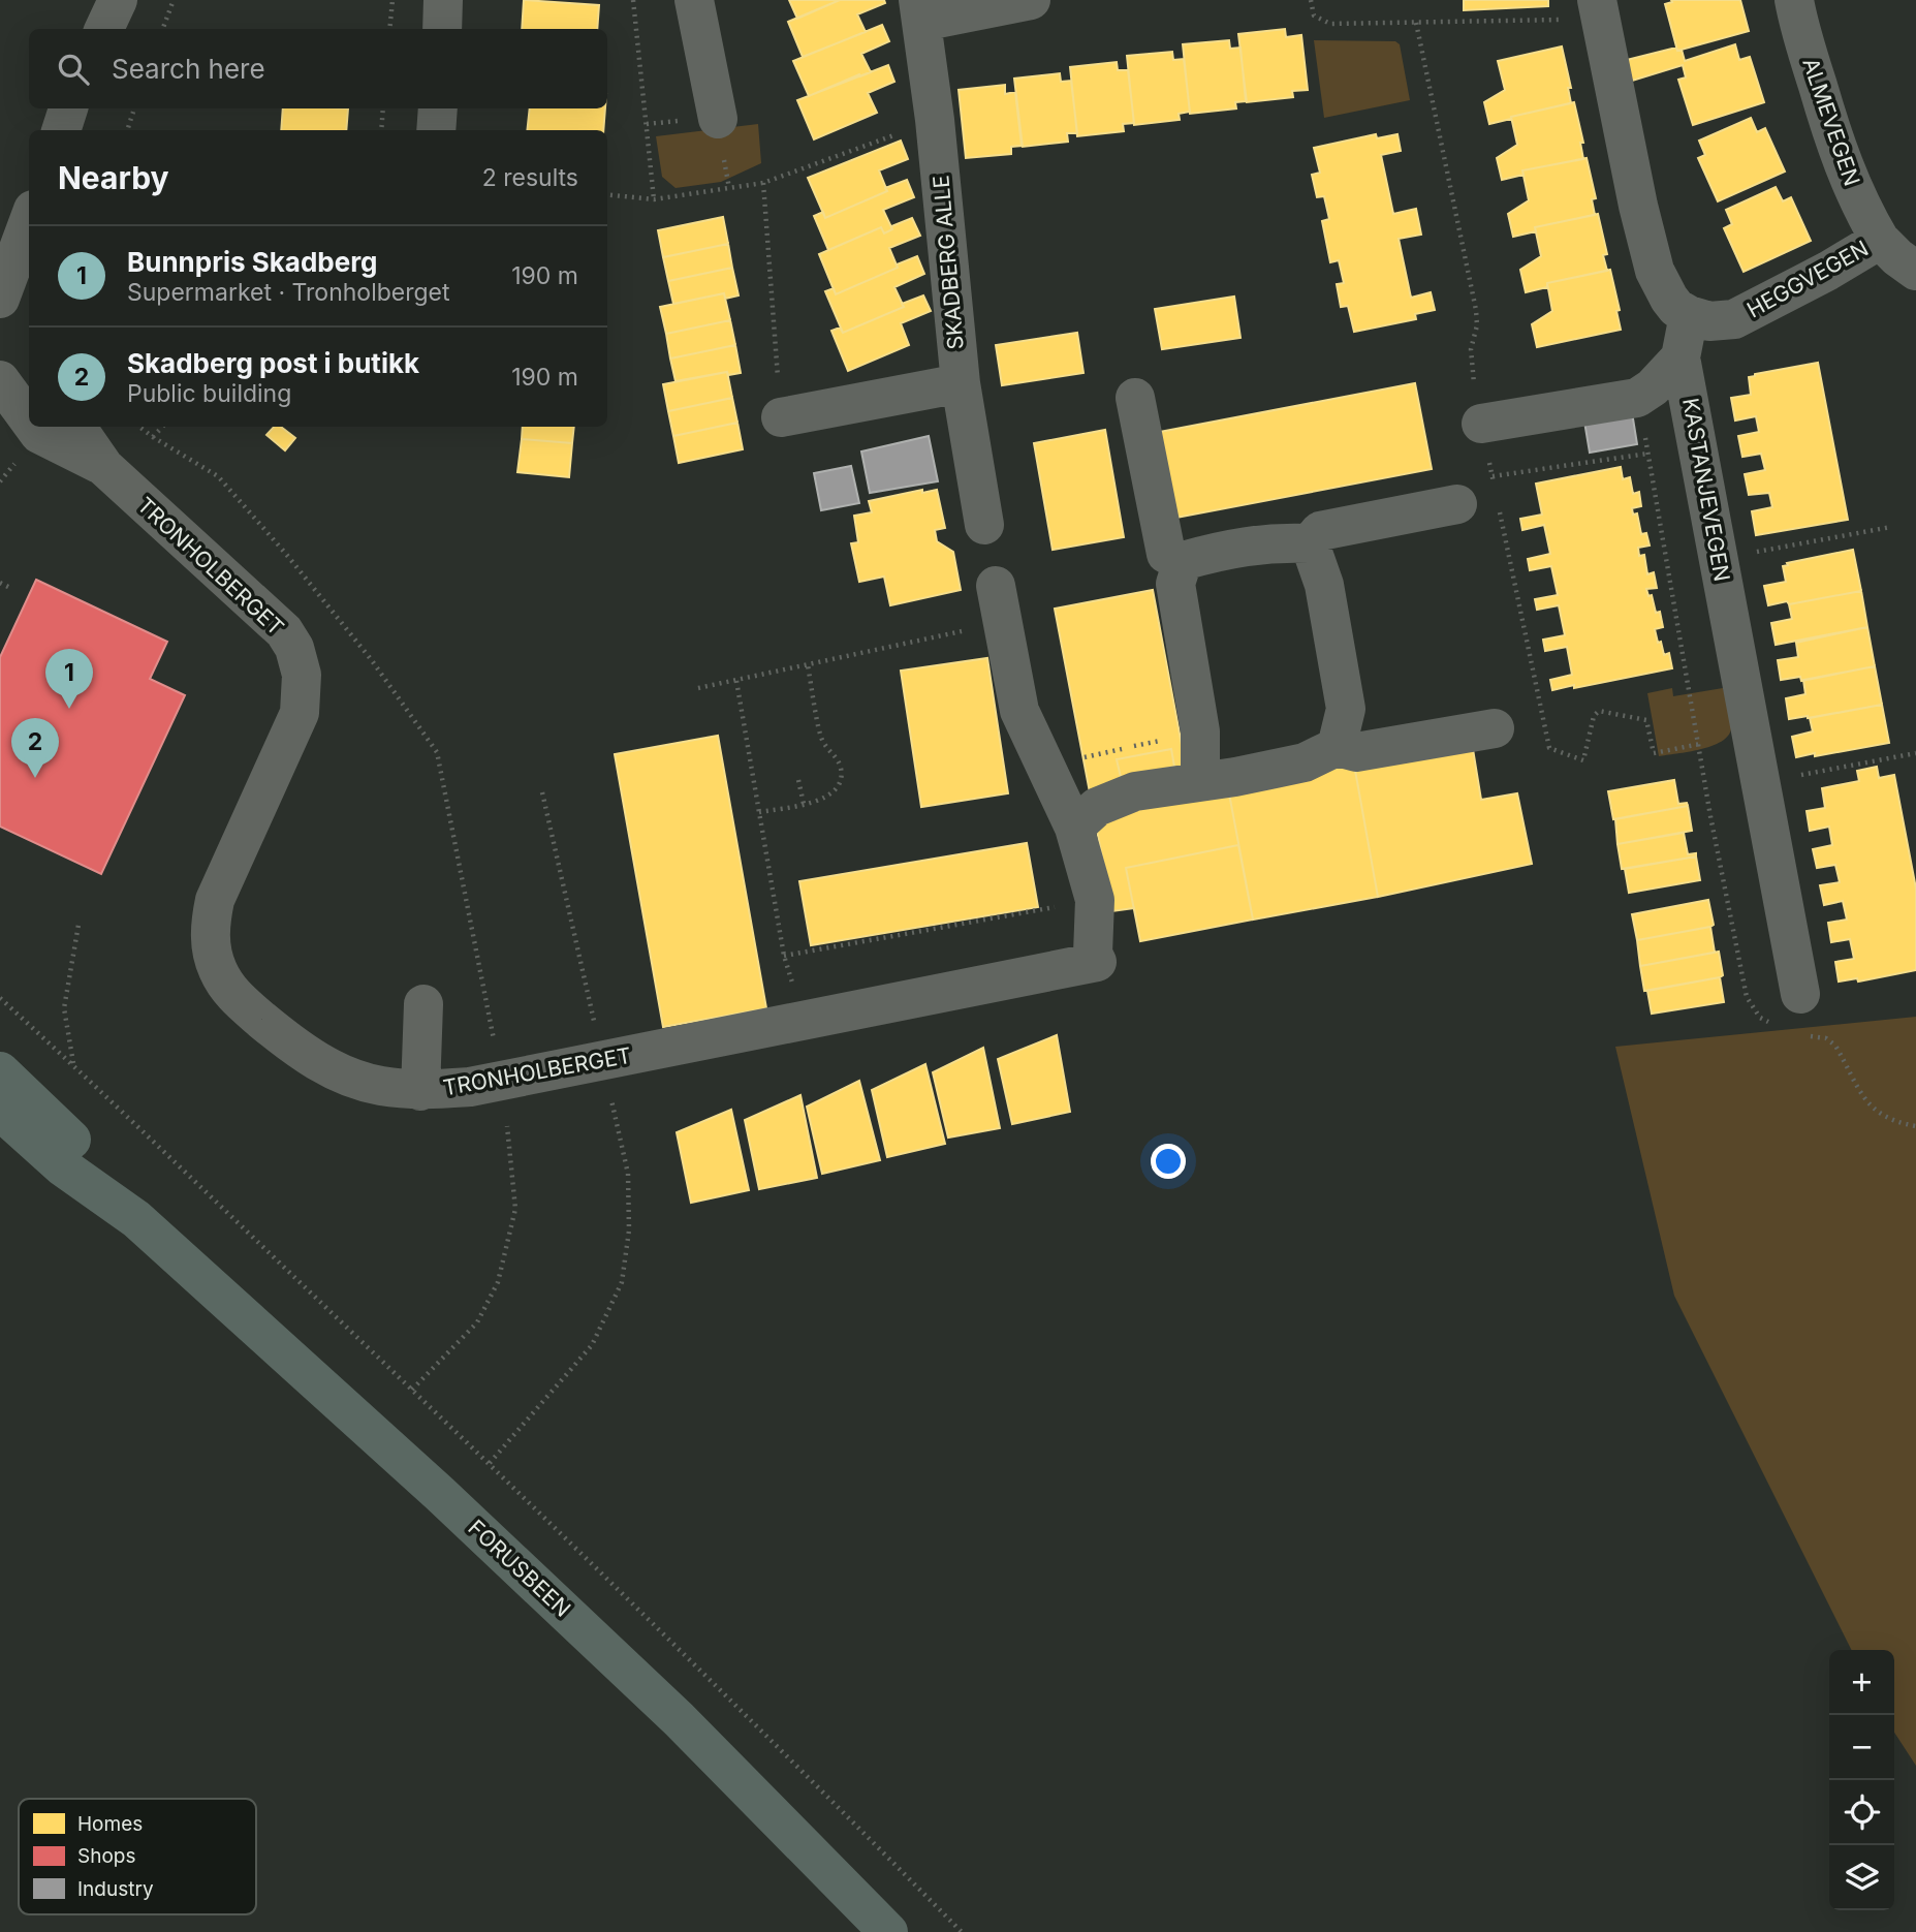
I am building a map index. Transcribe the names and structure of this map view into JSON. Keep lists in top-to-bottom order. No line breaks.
{"streets":{"main road":["FORUSBEEN"],"street":["ALMEVEGEN","SKADBERG ALLE","HEGGVEGEN","KASTANJEVEGEN","TRONHOLBERGET"]},"crossings":[["ALMEVEGEN","HEGGVEGEN"],["HEGGVEGEN","KASTANJEVEGEN"]],"legend":["Homes","Shops","Industry"],"page":{"search":"Search here","heading":["Nearby","2 results"],"list":[{"mark":"1","name":"Bunnpris Skadberg","note":"Supermarket · Tronholberget","value":"190 m"},{"mark":"2","name":"Skadberg post i butikk","note":"Public building","value":"190 m"}],"pins":["1","2"],"map_buttons":["+","−"]}}
